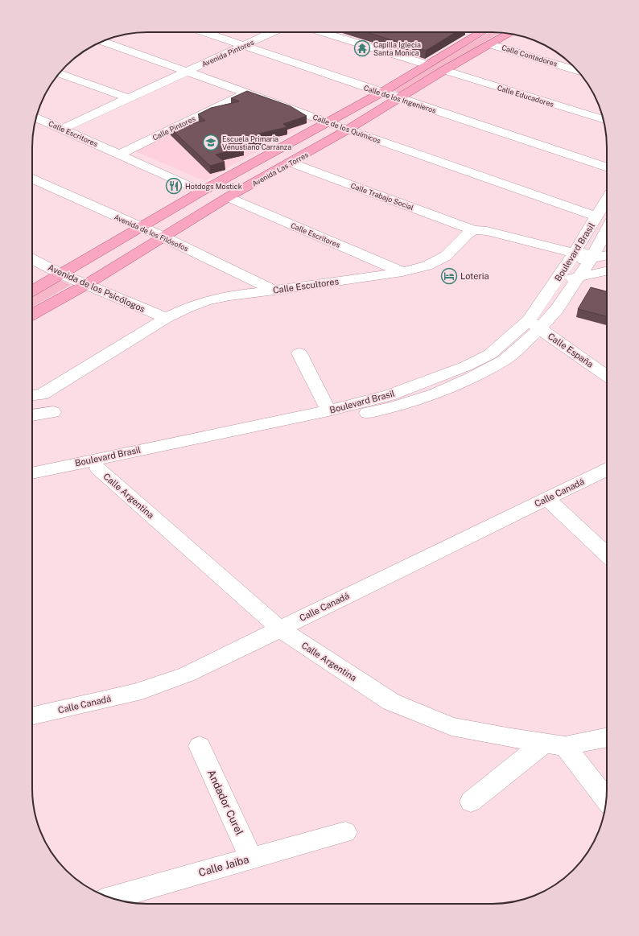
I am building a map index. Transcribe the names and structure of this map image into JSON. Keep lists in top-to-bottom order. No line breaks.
{"streets":{"main road":["Avenida Las Torres"],"street":["Avenida Pintores","Calle Contadores","Calle Educadores","Calle de los Ingenieros","Calle Pintores","Calle de los Químicos","Calle Escritores","Calle Trabajo Social","Avenida de los Filósofos","Boulevard Brasil","Calle Escultores","Avenida de los Psicólogos","Calle España","Calle Canadá","Calle Argentina","Andador Curel","Calle Jaiba"]},"crossings":[["Avenida Pintores","Calle de los Ingenieros"],["Avenida Pintores","Calle de los Químicos"],["Calle Contadores","Avenida Las Torres"],["Calle Educadores","Avenida Las Torres"],["Calle de los Ingenieros","Avenida Las Torres"],["Calle Pintores","Calle de los Químicos"],["Calle Pintores","Calle Escritores"],["Calle de los Químicos","Avenida Las Torres"],["Calle de los Químicos","Boulevard Brasil"],["Calle Escritores","Avenida Las Torres"],["Calle Escritores","Calle Escultores"],["Avenida Las Torres","Calle Trabajo Social"],["Avenida Las Torres","Avenida de los Filósofos"],["Avenida Las Torres","Avenida de los Psicólogos"],["Calle Trabajo Social","Calle Escultores"],["Avenida de los Filósofos","Calle Escultores"],["Boulevard Brasil","Calle España"],["Boulevard Brasil","Calle Argentina"],["Calle Escultores","Avenida de los Psicólogos"],["Calle Canadá","Calle Argentina"],["Andador Curel","Calle Jaiba"]],"places":{"temple":["Capilla Iglecia Santa Monica"],"school or university":["Escuela Primaria Venustiano Carranza"],"restaurant":["Hotdogs Mostick"],"hotel":["Loteria"]}}
